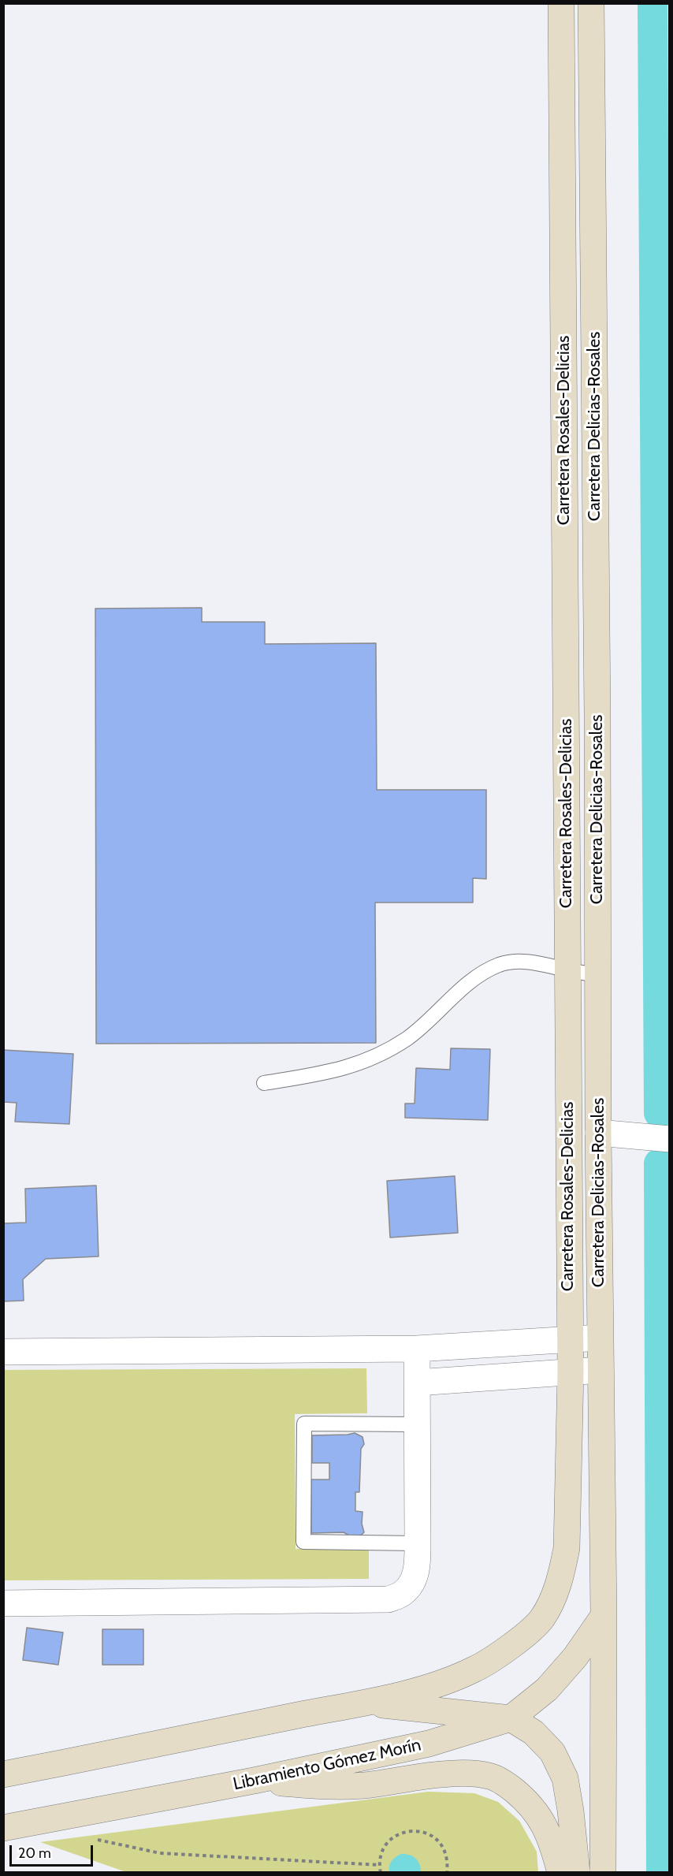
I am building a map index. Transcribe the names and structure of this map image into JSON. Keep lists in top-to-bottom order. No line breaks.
{"streets":{"main road":["Carretera Delicias-Rosales","Carretera Rosales-Delicias","Libramiento Gómez Morín"]},"crossings":[["Carretera Delicias-Rosales","Libramiento Gómez Morín"]],"scale_bar":"20 m"}
